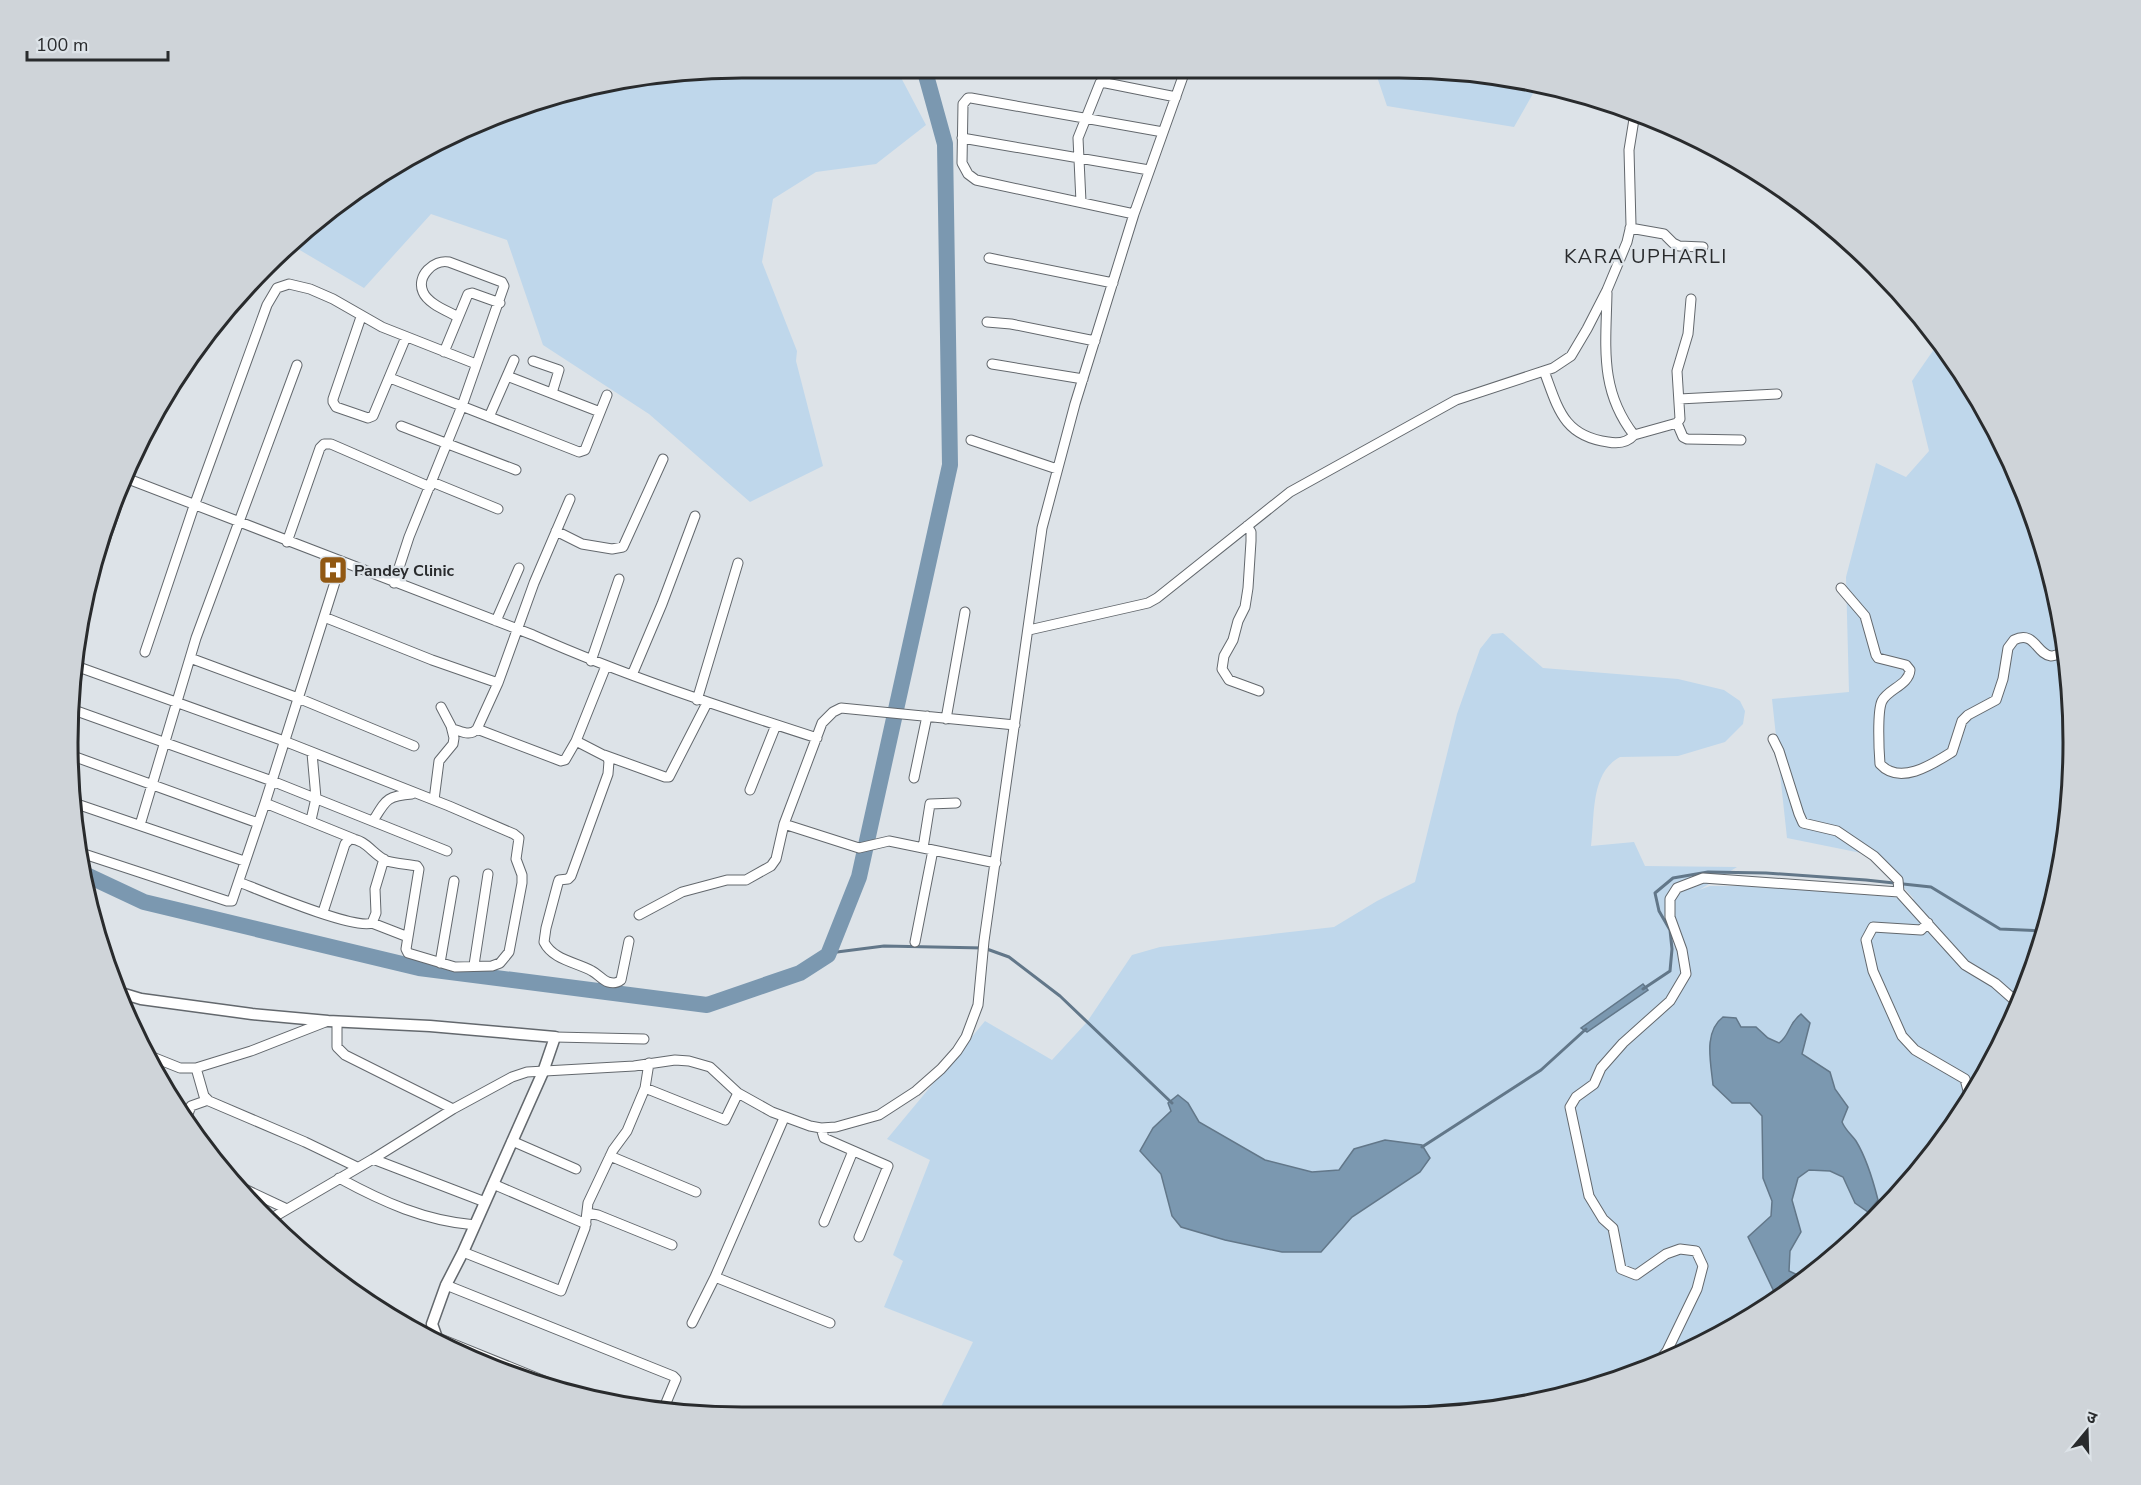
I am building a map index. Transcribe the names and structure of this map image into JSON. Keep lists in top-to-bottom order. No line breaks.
{"districts":["KARA UPHARLI"],"places":{"hospital":["Pandey Clinic"]},"scale_bar":"100 m","north":"top"}
